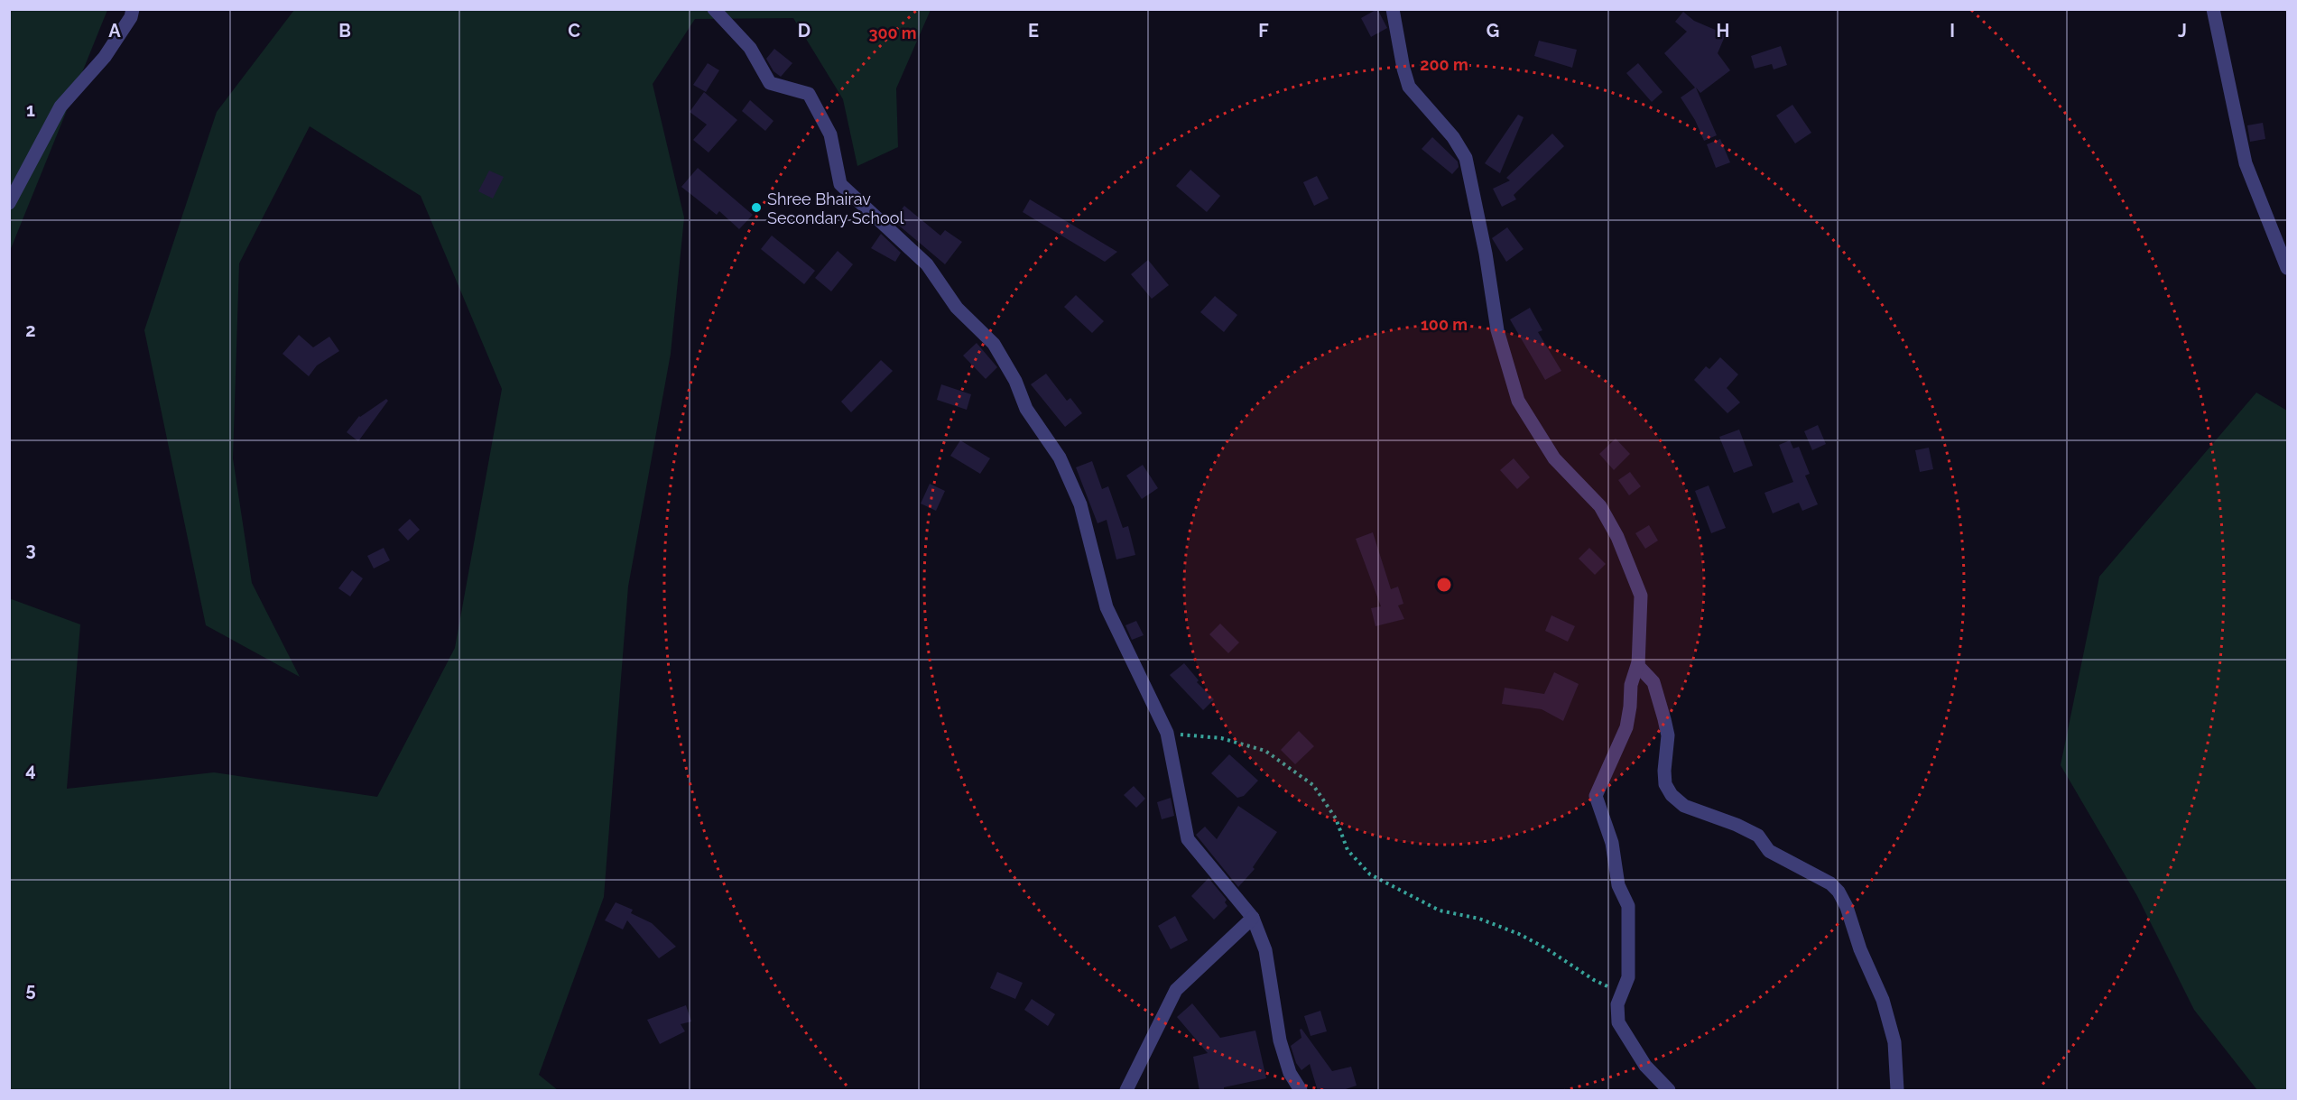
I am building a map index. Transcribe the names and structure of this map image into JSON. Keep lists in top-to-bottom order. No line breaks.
{"places":["Shree Bhairav Secondary School"],"grid":{"columns":["A","B","C","D","E","F","G","H","I","J"],"rows":["1","2","3","4","5"]},"rings":["300 m","200 m","100 m"]}
